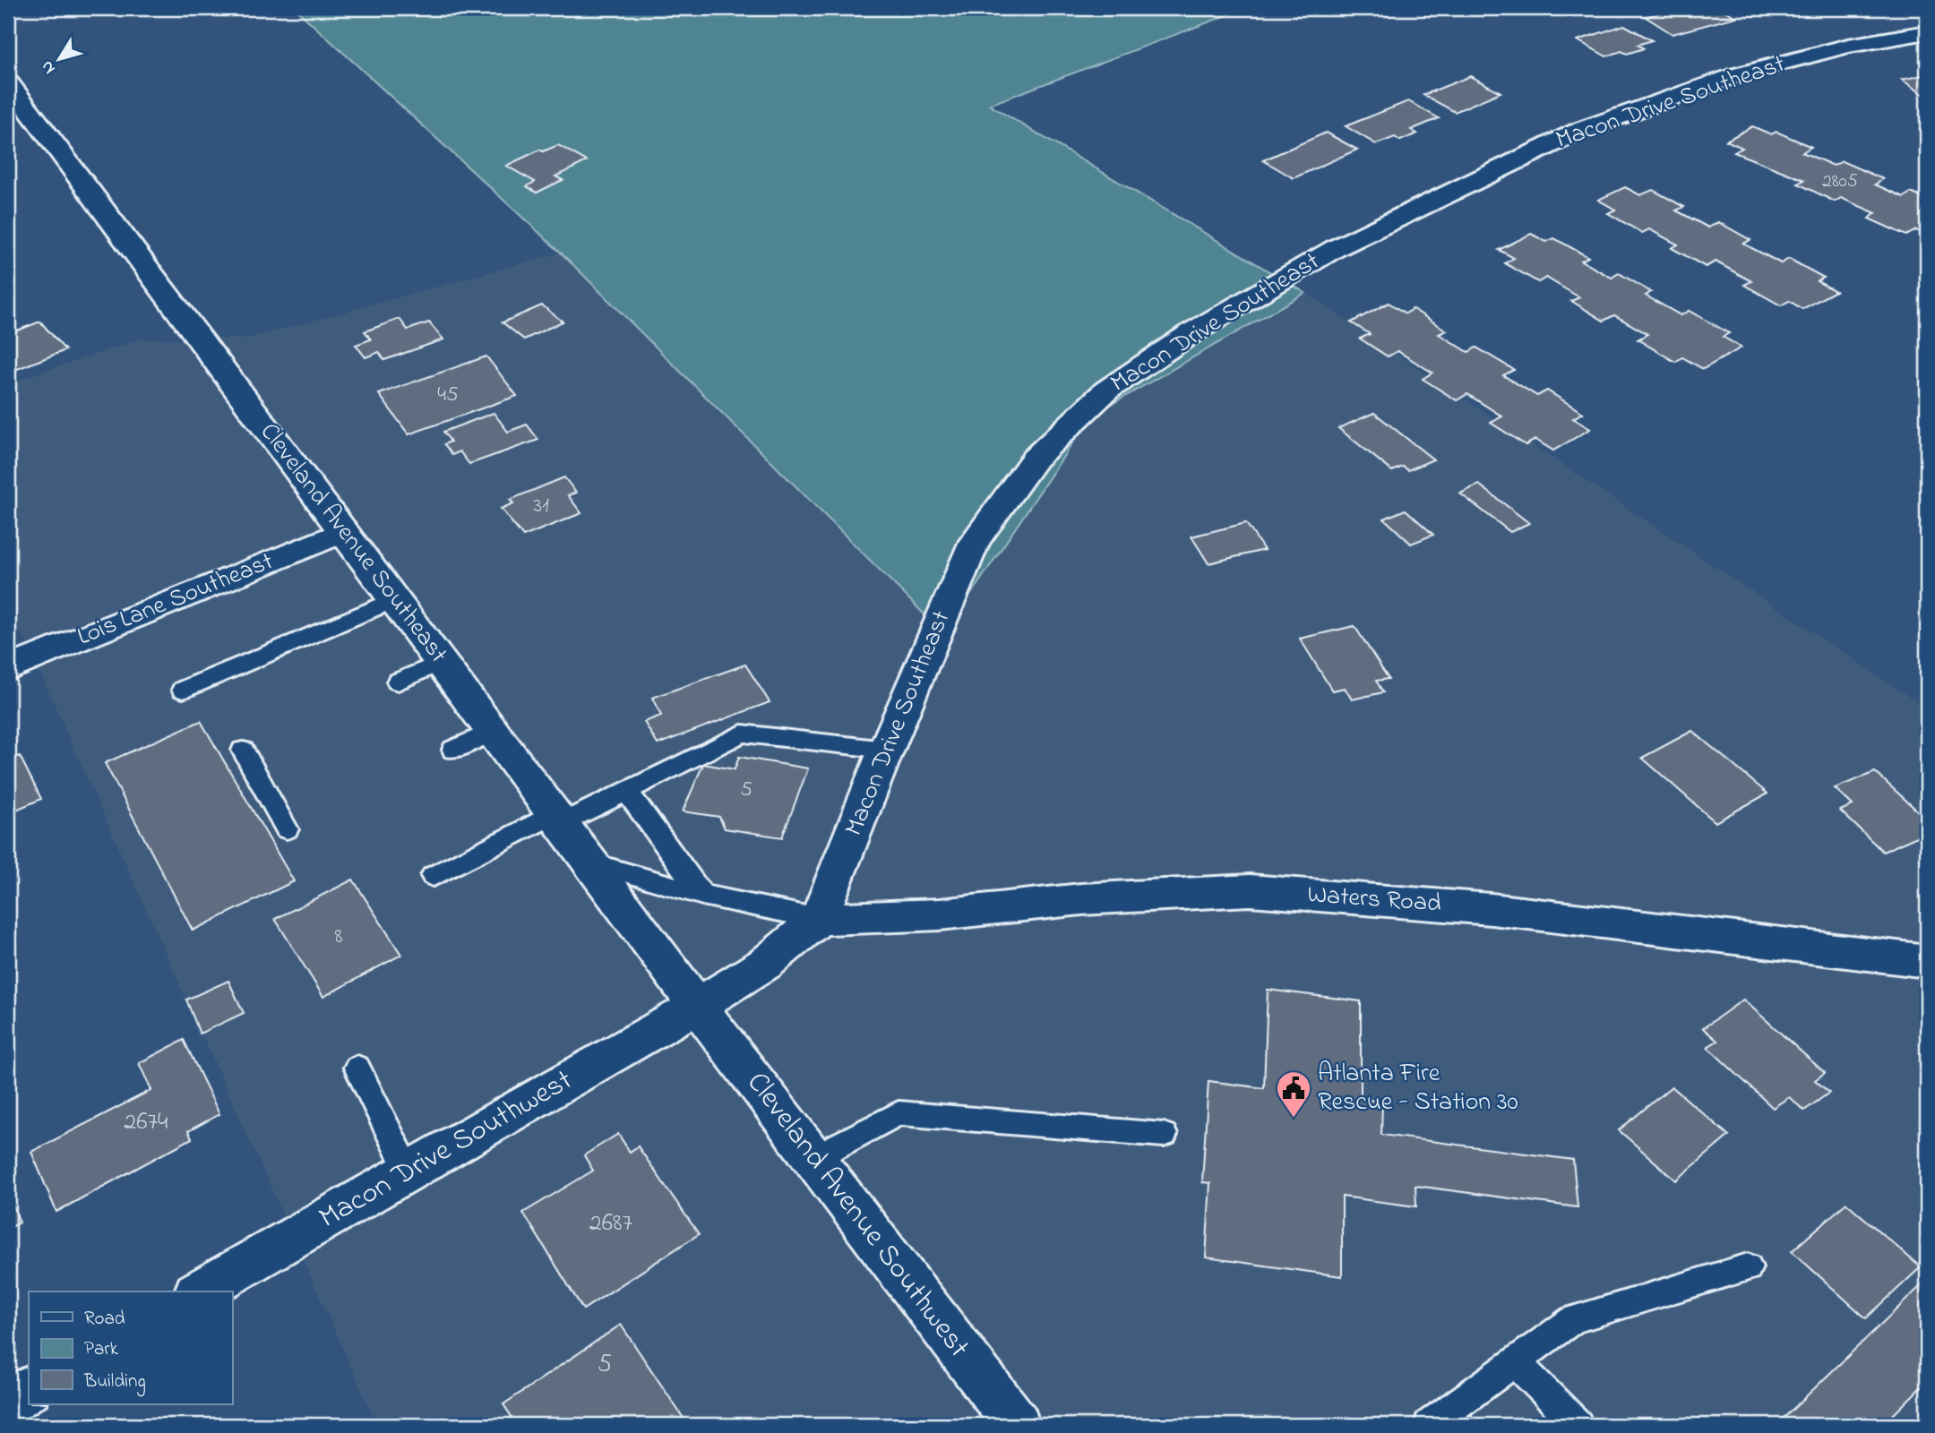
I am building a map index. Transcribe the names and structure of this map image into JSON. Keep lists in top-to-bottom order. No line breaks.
{"streets":{"street":["Macon Drive Southeast","Cleveland Avenue Southeast","Lois Lane Southeast","Waters Road","Macon Drive Southwest","Cleveland Avenue Southwest"]},"crossings":[["Macon Drive Southeast","Cleveland Avenue Southeast"],["Macon Drive Southeast","Waters Road"],["Macon Drive Southeast","Macon Drive Southwest"],["Macon Drive Southeast","Cleveland Avenue Southwest"],["Cleveland Avenue Southeast","Lois Lane Southeast"],["Cleveland Avenue Southeast","Macon Drive Southwest"],["Cleveland Avenue Southeast","Cleveland Avenue Southwest"],["Macon Drive Southwest","Cleveland Avenue Southwest"]],"places":{"public building":["Atlanta Fire Rescue - Station 30"]},"house_numbers":["2805","45","31","5","8","2674","2687","5"],"legend":["Road","Park","Building"],"north":"bottom left"}
